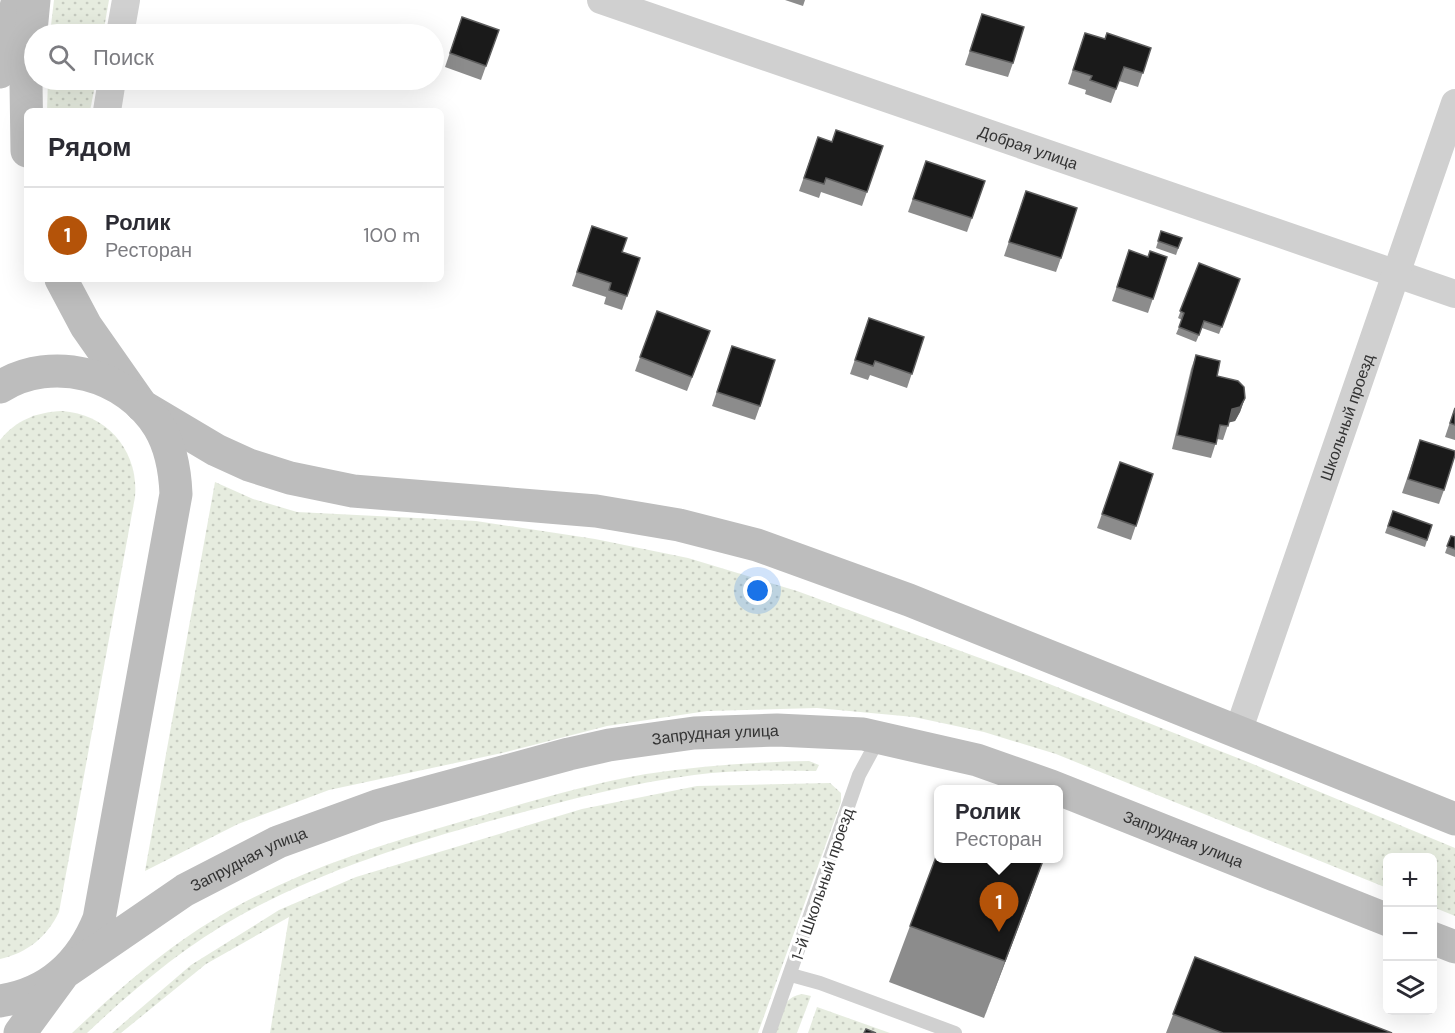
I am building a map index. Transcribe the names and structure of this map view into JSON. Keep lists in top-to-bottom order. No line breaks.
{"streets":{"main road":["Запрудная улица"],"street":["Добрая улица","Школьный проезд"],"lane":["1-й Школьный проезд"]},"crossings":[["Добрая улица","Школьный проезд"],["Запрудная улица","1-й Школьный проезд"]],"page":{"search":"Поиск","heading":"Рядом","list":[{"mark":"1","name":"Ролик","note":"Ресторан","value":"100 m"}],"popup":["Ролик","Ресторан"],"map_buttons":["+","−"],"pins":"1"}}
